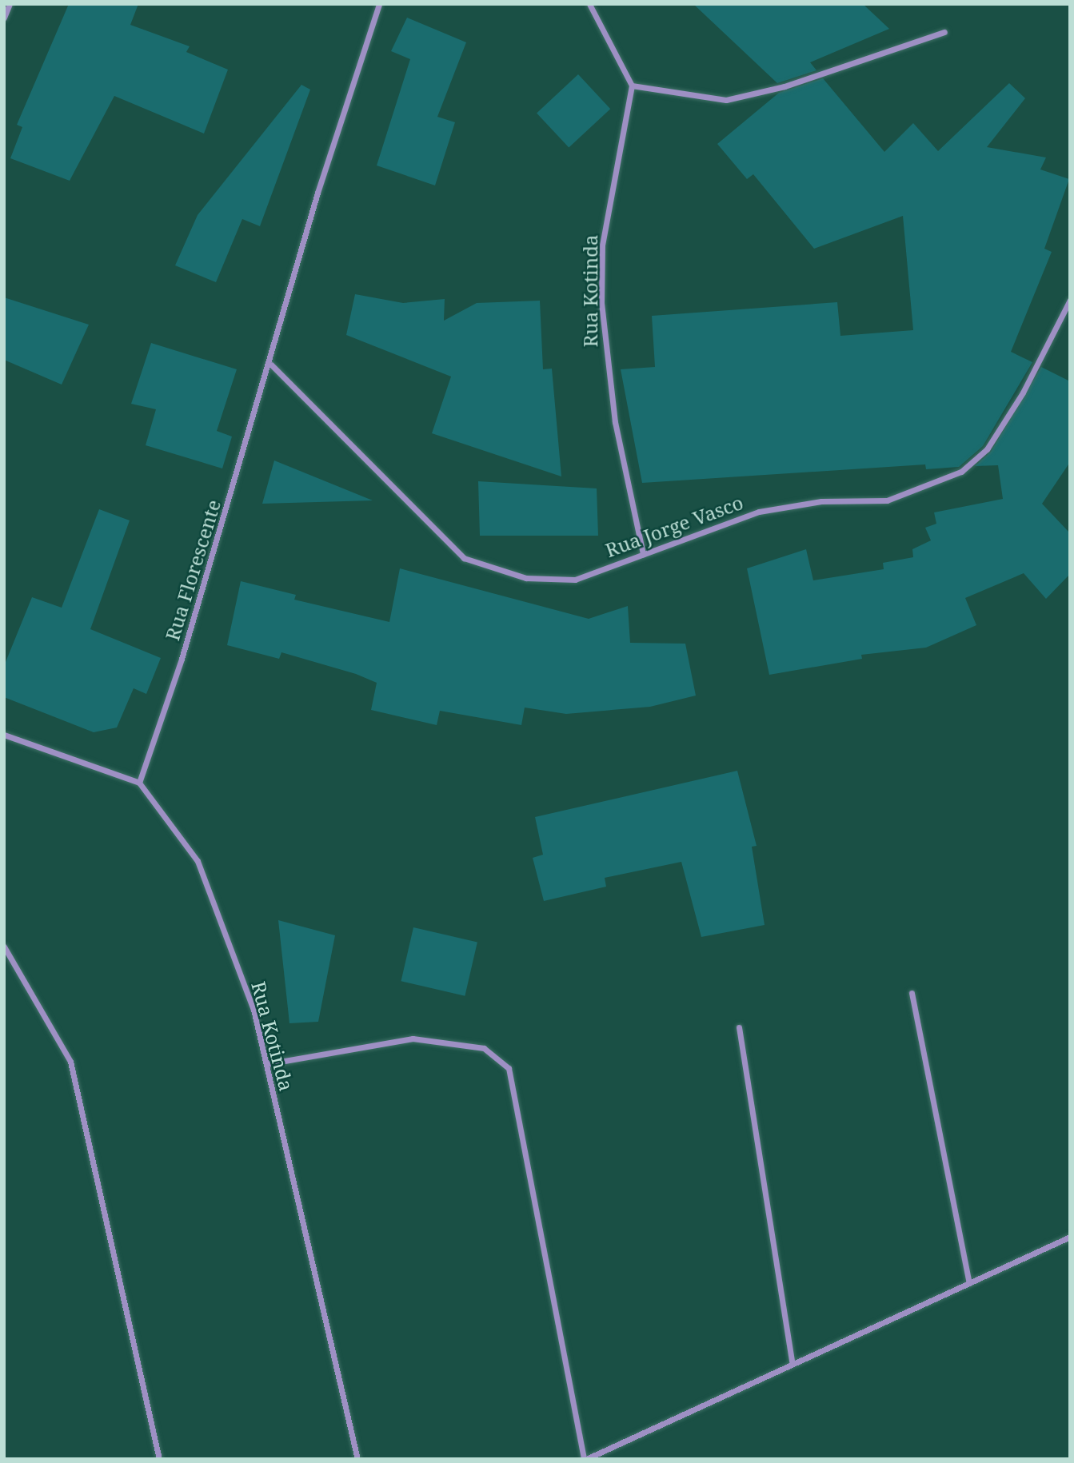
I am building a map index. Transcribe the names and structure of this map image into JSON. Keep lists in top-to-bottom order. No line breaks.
{"streets":{"street":["Rua Kotinda","Rua Jorge Vasco","Rua Florescente"]},"crossings":[["Rua Kotinda","Rua Jorge Vasco"],["Rua Kotinda","Rua Florescente"],["Rua Jorge Vasco","Rua Florescente"]]}
